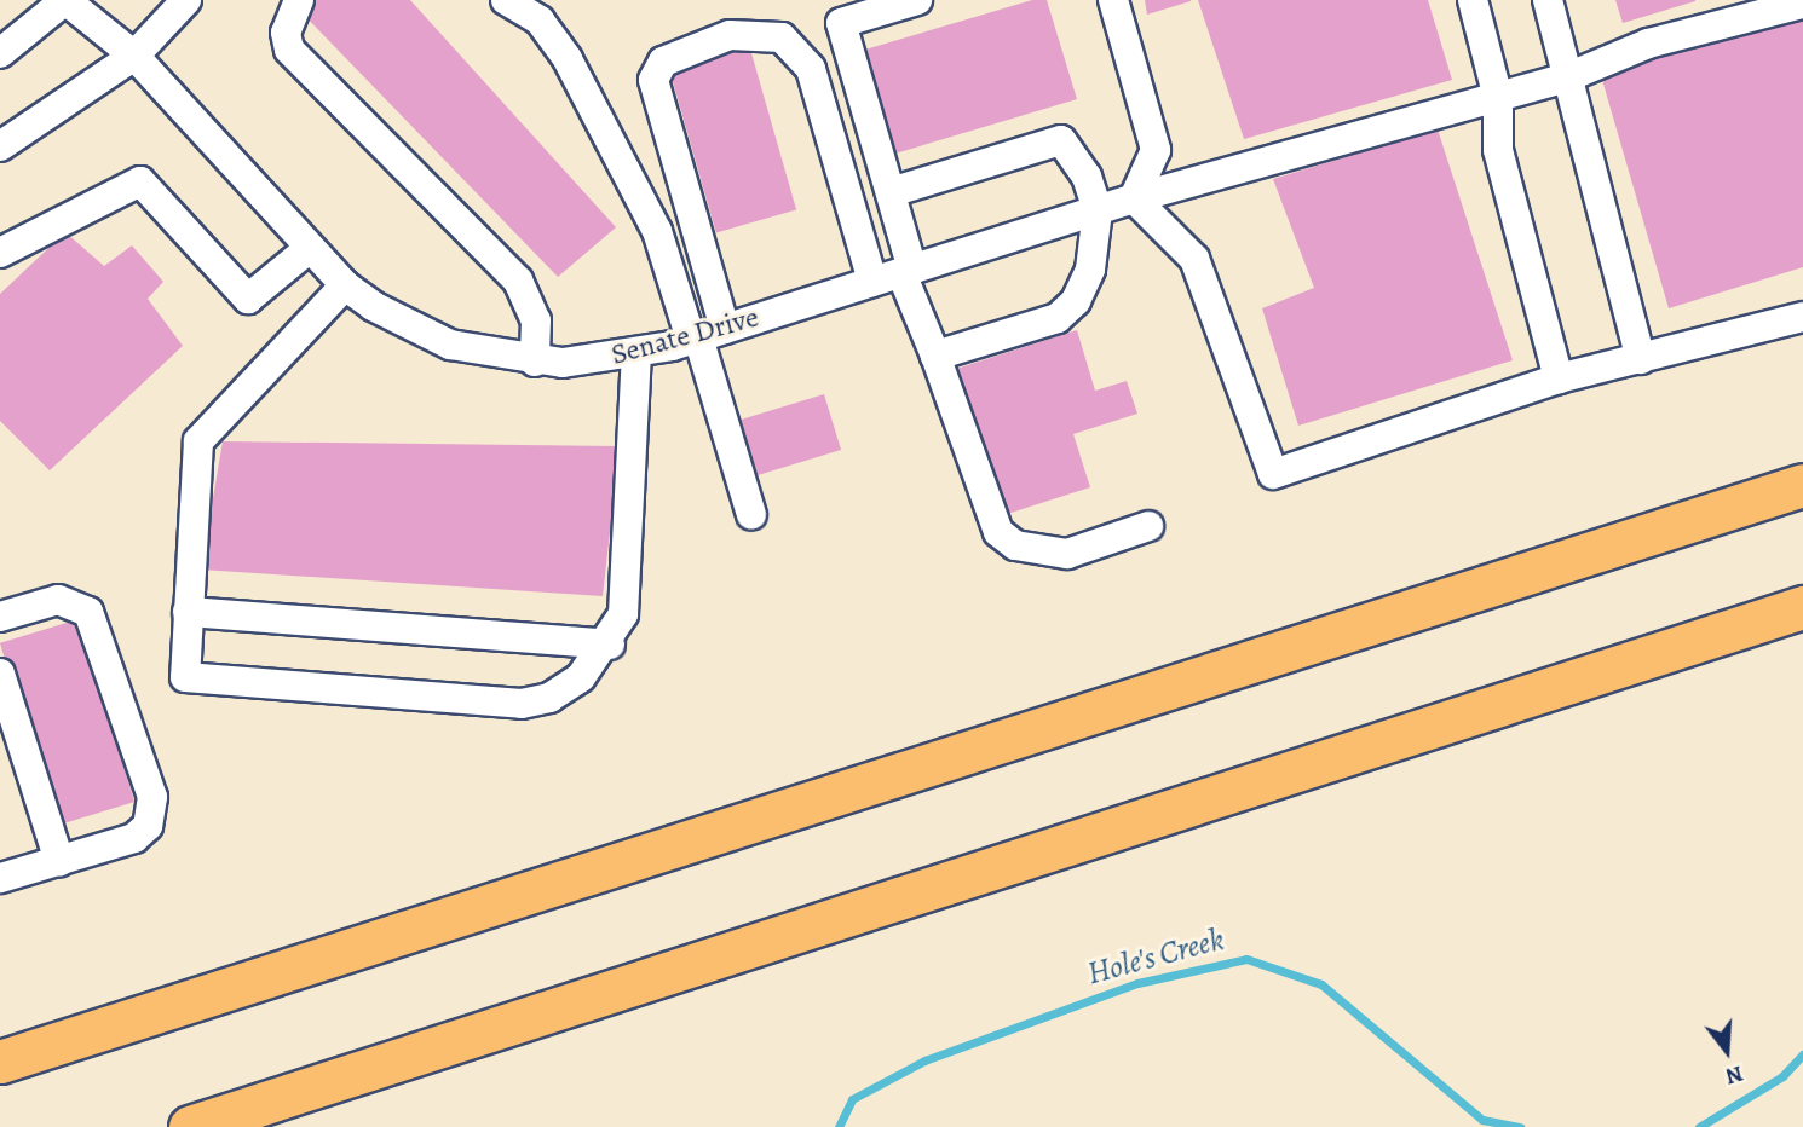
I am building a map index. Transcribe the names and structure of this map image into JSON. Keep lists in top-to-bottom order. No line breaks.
{"streets":{"street":["Senate Drive"]},"water":["Hole's Creek"],"north":"bottom"}
